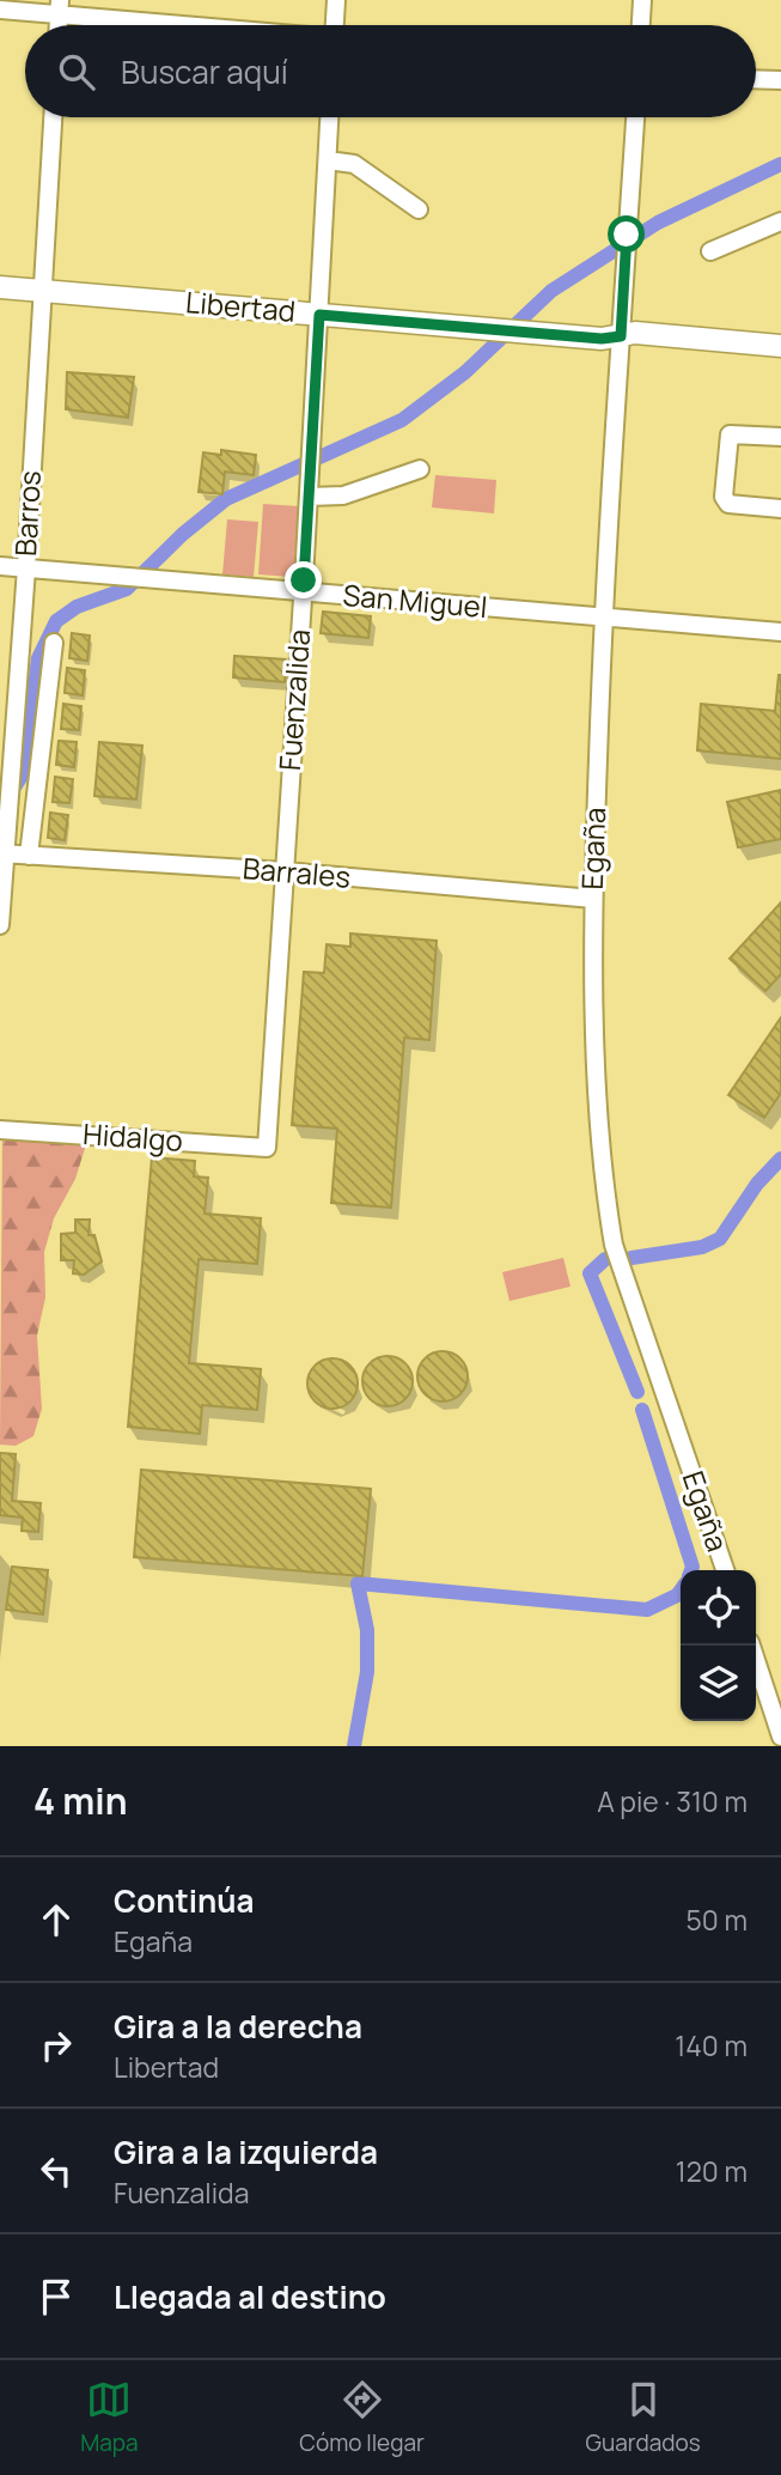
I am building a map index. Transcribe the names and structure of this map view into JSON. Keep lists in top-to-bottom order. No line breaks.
{"streets":{"main road":["Libertad"],"street":["Barros","San Miguel","Fuenzalida","Egaña","Barrales","Hidalgo"]},"crossings":[["Libertad","Barros"],["Libertad","Fuenzalida"],["Libertad","Egaña"],["Barros","San Miguel"],["Barros","Barrales"],["San Miguel","Fuenzalida"],["San Miguel","Egaña"],["Fuenzalida","Barrales"],["Fuenzalida","Hidalgo"],["Egaña","Barrales"]],"page":{"search":"Buscar aquí","heading":["4 min","A pie · 310 m"],"list":[["Continúa","Egaña","50 m"],["Gira a la derecha","Libertad","140 m"],["Gira a la izquierda","Fuenzalida","120 m"],"Llegada al destino"],"nav":["Mapa","Cómo llegar","Guardados"]}}
